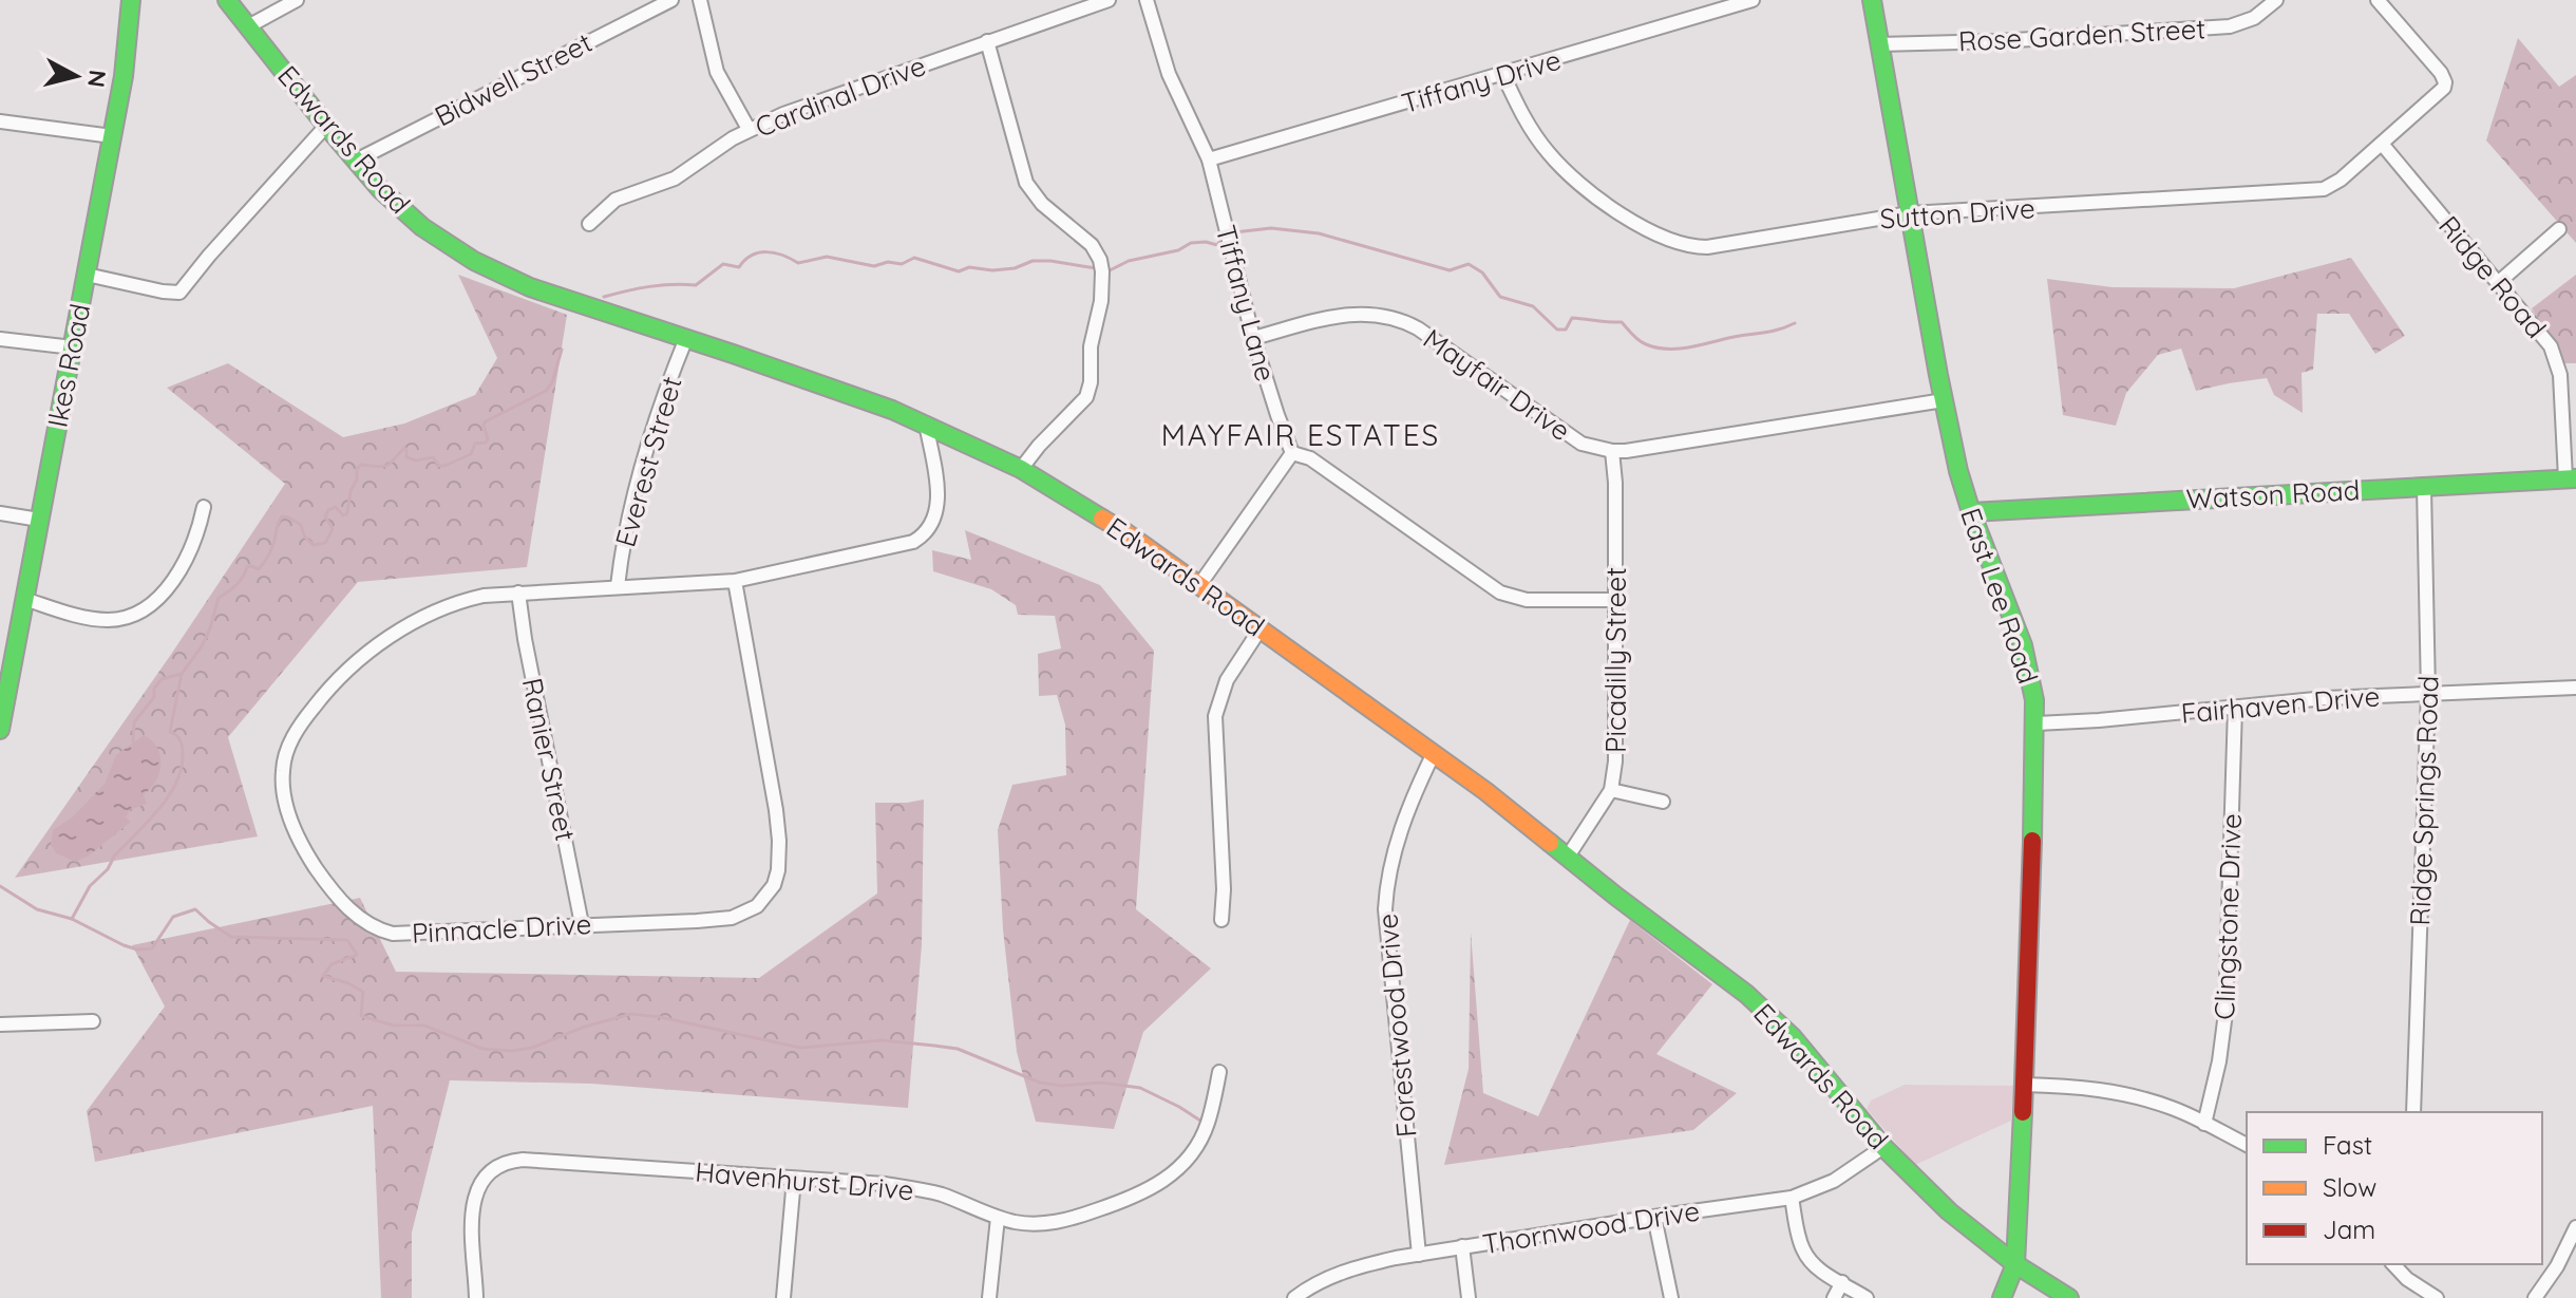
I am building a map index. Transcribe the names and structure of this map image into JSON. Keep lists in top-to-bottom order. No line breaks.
{"streets":{"street":["Rose Garden Street","Bidwell Street","Tiffany Drive","Cardinal Drive","Edwards Road","Sutton Drive","Ridge Road","Tiffany Lane","Ikes Road","Mayfair Drive","Everest Street","Watson Road","East Lee Road","Picadilly Street","Fairhaven Drive","Ranier Street","Ridge Springs Road","Clingstone Drive","Pinnacle Drive","Forestwood Drive","Havenhurst Drive","Thornwood Drive"]},"crossings":[["Rose Garden Street","East Lee Road"],["Bidwell Street","Edwards Road"],["Tiffany Drive","Sutton Drive"],["Tiffany Drive","Tiffany Lane"],["Edwards Road","Everest Street"],["Edwards Road","East Lee Road"],["Edwards Road","Picadilly Street"],["Edwards Road","Pinnacle Drive"],["Edwards Road","Forestwood Drive"],["Edwards Road","Thornwood Drive"],["Sutton Drive","Ridge Road"],["Sutton Drive","East Lee Road"],["Ridge Road","Watson Road"],["Tiffany Lane","Mayfair Drive"],["Mayfair Drive","East Lee Road"],["Mayfair Drive","Picadilly Street"],["Everest Street","Pinnacle Drive"],["Watson Road","East Lee Road"],["Watson Road","Ridge Springs Road"],["East Lee Road","Fairhaven Drive"],["Fairhaven Drive","Ridge Springs Road"],["Fairhaven Drive","Clingstone Drive"],["Ranier Street","Pinnacle Drive"],["Forestwood Drive","Thornwood Drive"]],"districts":["MAYFAIR ESTATES"],"legend":["Fast","Slow","Jam"],"north":"right"}
